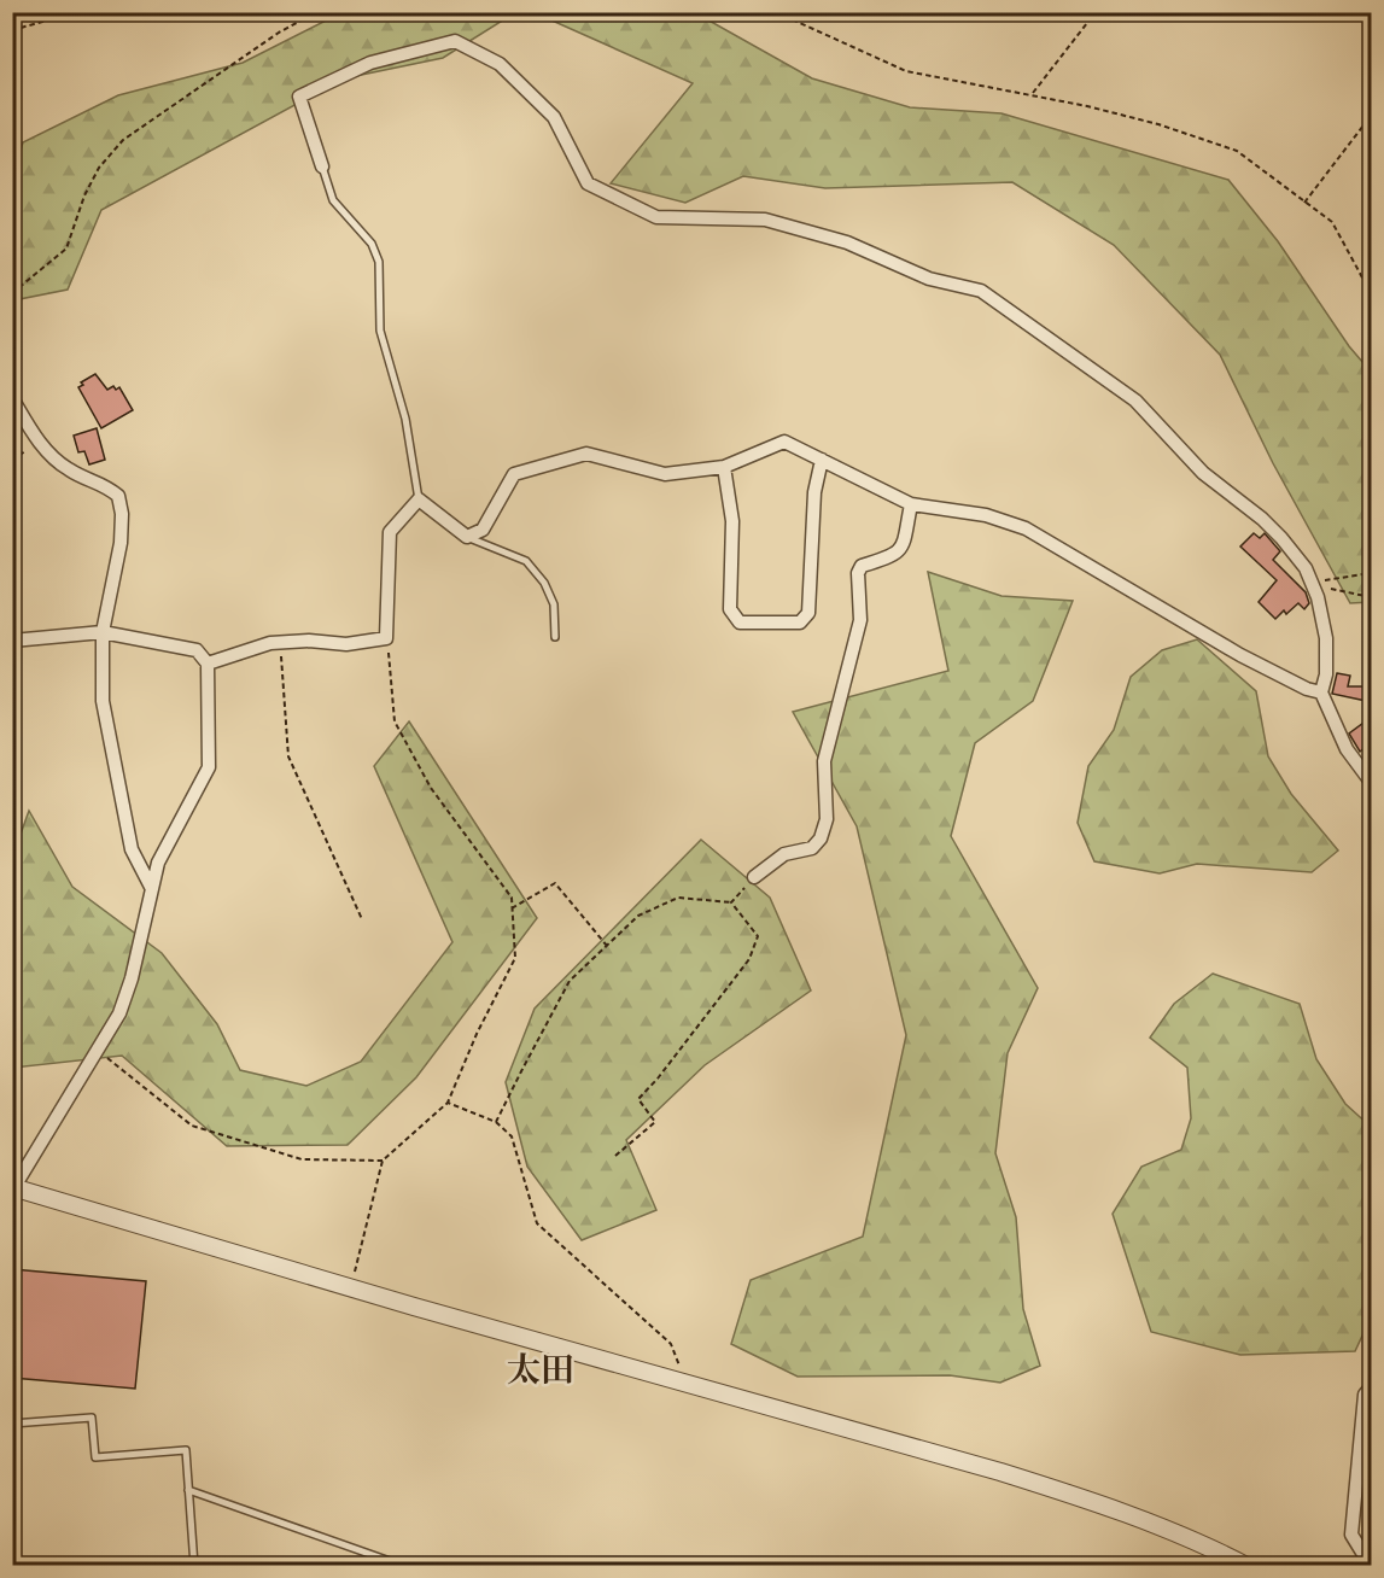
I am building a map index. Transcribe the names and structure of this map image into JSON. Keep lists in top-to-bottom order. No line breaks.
{"districts":["太田"]}
